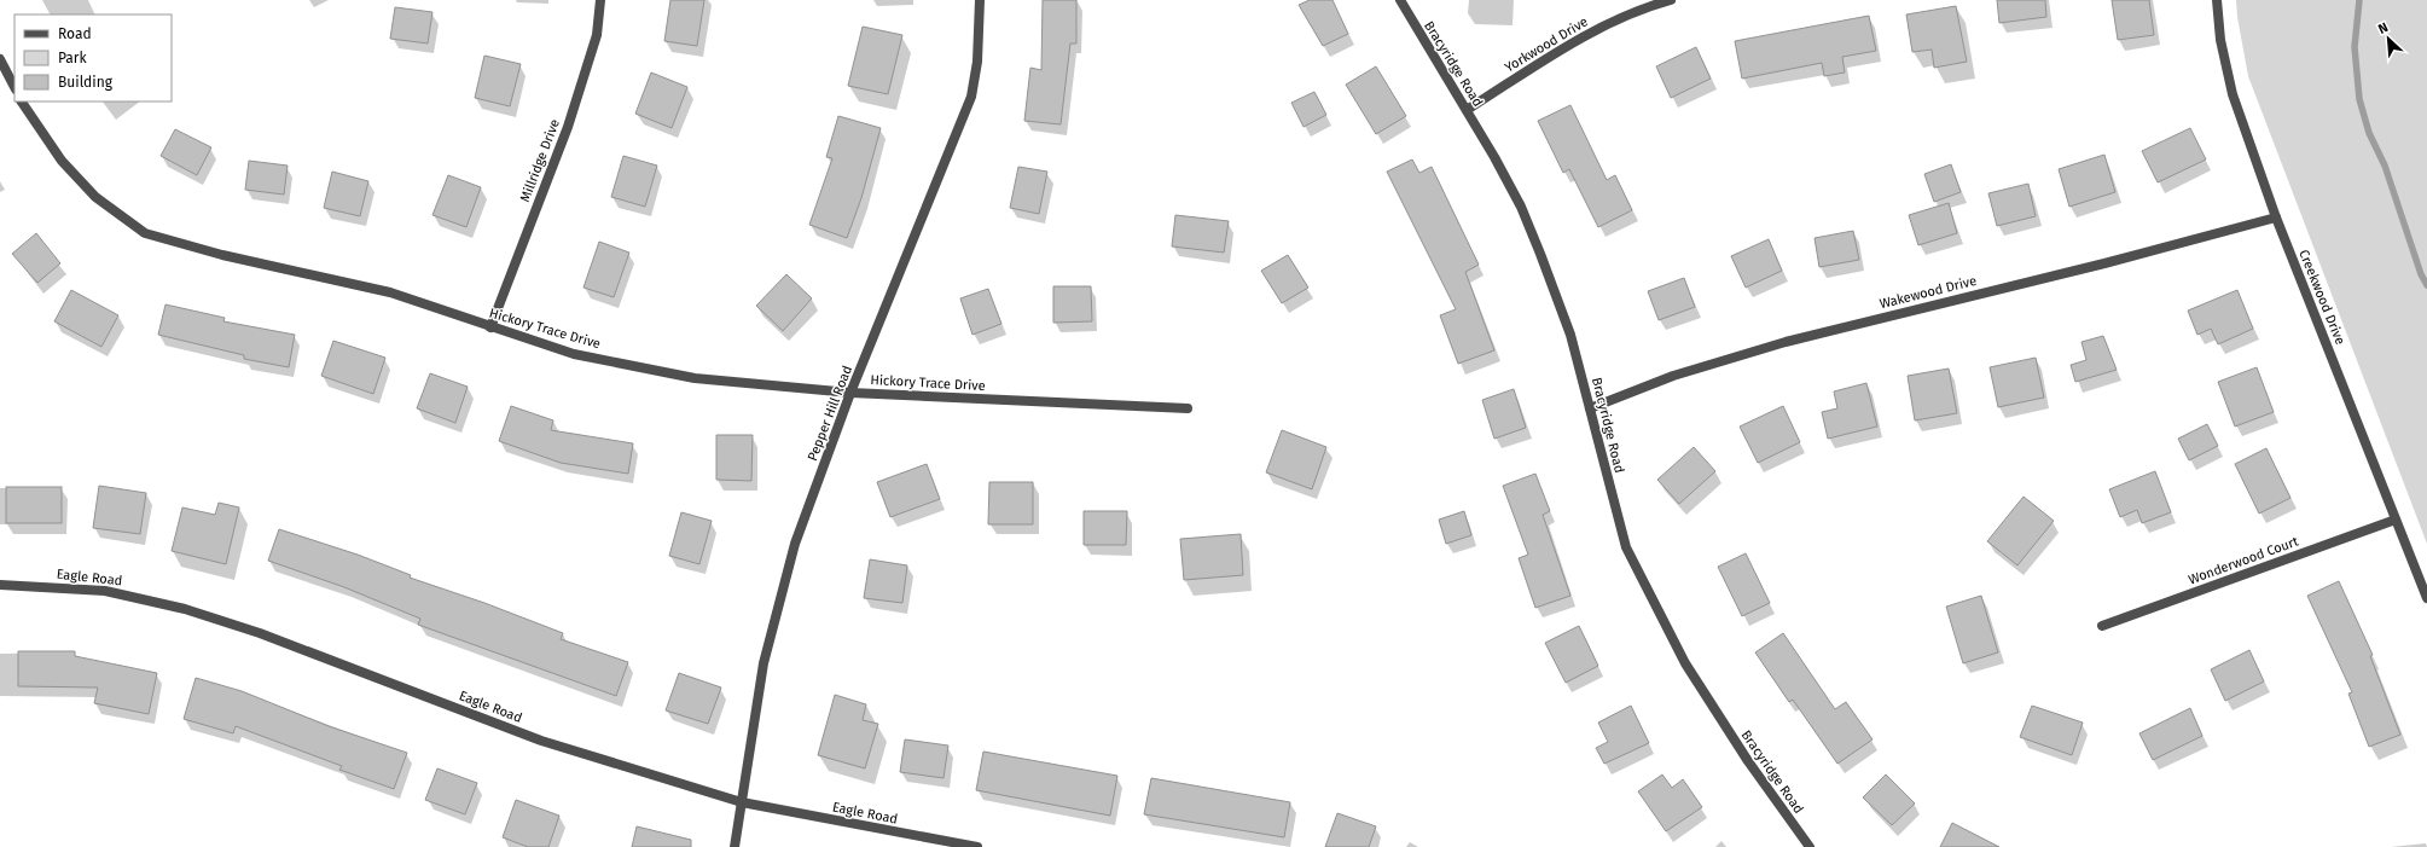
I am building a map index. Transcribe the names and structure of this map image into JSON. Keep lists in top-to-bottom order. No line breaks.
{"streets":{"street":["Yorkwood Drive","Bracyridge Road","Millridge Drive","Wakewood Drive","Creekwood Drive","Hickory Trace Drive","Pepper Hill Road","Wonderwood Court","Eagle Road"]},"crossings":[["Yorkwood Drive","Bracyridge Road"],["Bracyridge Road","Wakewood Drive"],["Millridge Drive","Hickory Trace Drive"],["Wakewood Drive","Creekwood Drive"],["Creekwood Drive","Wonderwood Court"],["Hickory Trace Drive","Pepper Hill Road"],["Pepper Hill Road","Eagle Road"]],"legend":["Road","Park","Building"],"north":"top left"}
